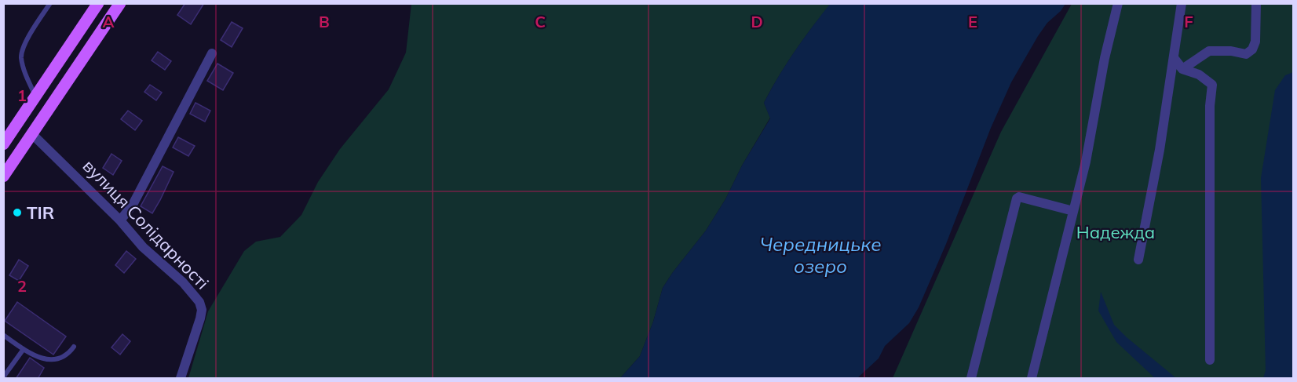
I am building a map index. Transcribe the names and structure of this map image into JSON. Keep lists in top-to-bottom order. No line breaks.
{"streets":{"street":["вулиця Солідарності"]},"water":["Чередницьке озеро"],"parks":["Надежда"],"places":["TIR"],"grid":{"columns":["A","B","C","D","E","F"],"rows":["1","2"]}}
